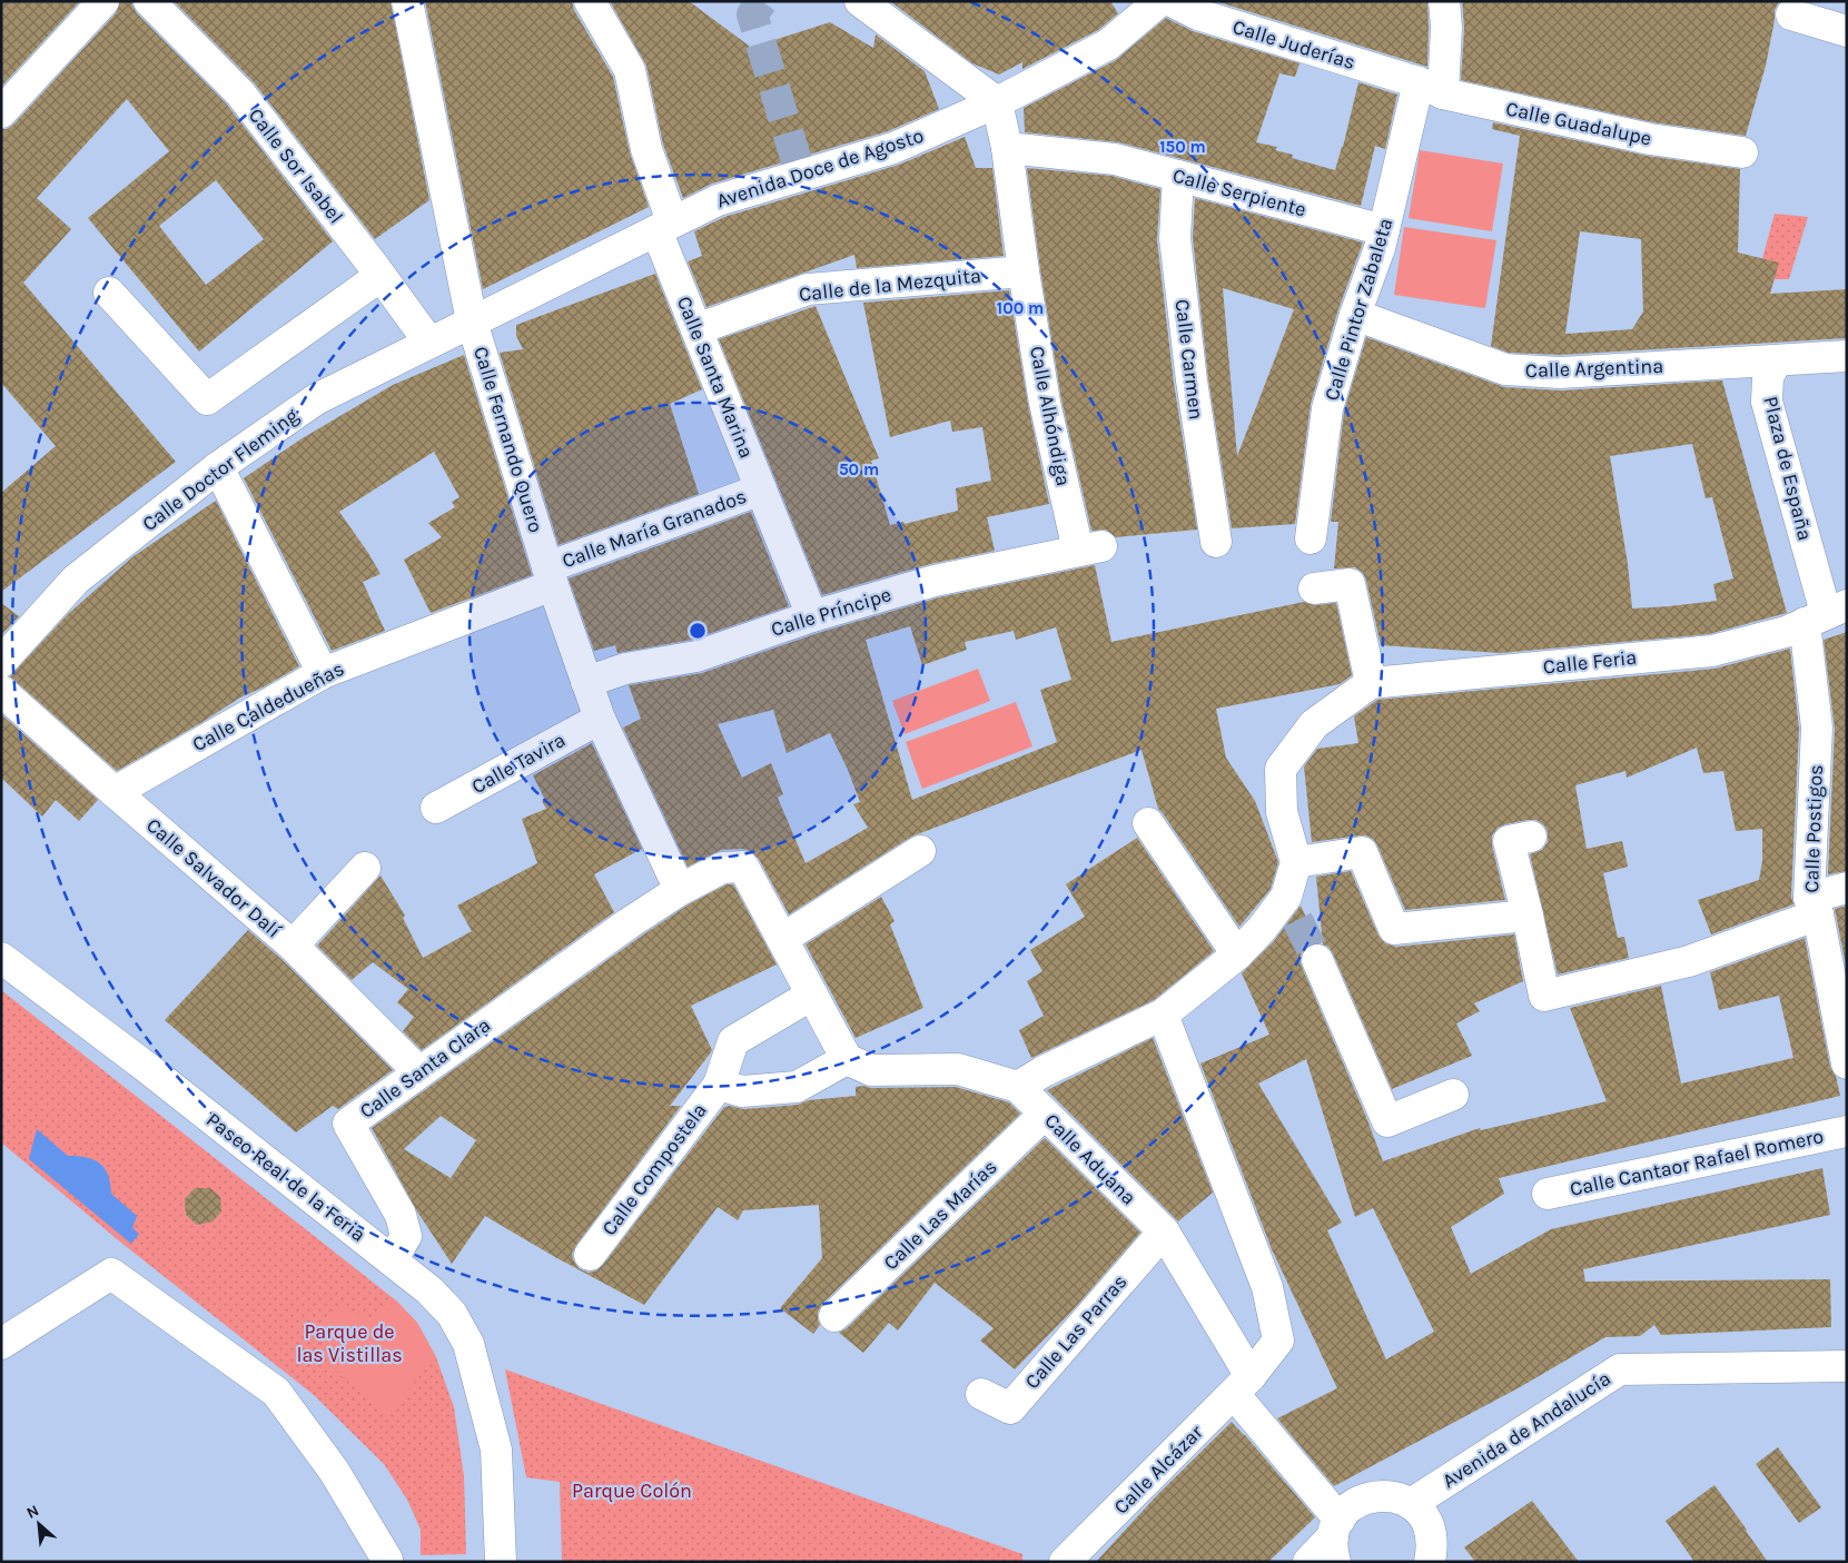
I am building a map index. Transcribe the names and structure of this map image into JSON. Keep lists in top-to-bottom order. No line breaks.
{"streets":{"street":["Calle Juderías","Calle Guadalupe","Calle Sor Isabel","Avenida Doce de Agosto","Calle Serpiente","Calle de la Mezquita","Calle Pintor Zabaleta","Calle Carmen","Calle Argentina","Calle Santa Marina","Calle Alhóndiga","Calle Fernando Quero","Plaza de España","Calle Doctor Fleming","Calle María Granados","Calle Príncipe","Calle Feria","Calle Caldedueñas","Calle Tavira","Calle Postigos","Calle Salvador Dalí","Calle Santa Clara","Calle Aduana","Calle Cantaor Rafael Romero","Calle Compostela","Paseo Real de la Feria","Calle Las Marías","Calle Las Parras","Avenida de Andalucía","Calle Alcázar"]},"crossings":[["Calle Juderías","Calle Guadalupe"],["Calle Juderías","Calle Pintor Zabaleta"],["Calle Guadalupe","Calle Pintor Zabaleta"],["Calle Sor Isabel","Calle Doctor Fleming"],["Avenida Doce de Agosto","Calle Santa Marina"],["Avenida Doce de Agosto","Calle Fernando Quero"],["Avenida Doce de Agosto","Calle Doctor Fleming"],["Calle Serpiente","Calle Pintor Zabaleta"],["Calle Serpiente","Calle Carmen"],["Calle Serpiente","Calle Alhóndiga"],["Calle de la Mezquita","Calle Santa Marina"],["Calle de la Mezquita","Calle Alhóndiga"],["Calle Pintor Zabaleta","Calle Argentina"],["Calle Argentina","Plaza de España"],["Calle Santa Marina","Calle María Granados"],["Calle Santa Marina","Calle Príncipe"],["Calle Alhóndiga","Calle Príncipe"],["Calle Fernando Quero","Calle Doctor Fleming"],["Calle Fernando Quero","Calle María Granados"],["Calle Fernando Quero","Calle Príncipe"],["Calle Fernando Quero","Calle Caldedueñas"],["Calle Fernando Quero","Calle Tavira"],["Calle Fernando Quero","Calle Santa Clara"],["Plaza de España","Calle Feria"],["Plaza de España","Calle Postigos"],["Calle María Granados","Calle Caldedueñas"],["Calle Feria","Calle Postigos"],["Calle Caldedueñas","Calle Salvador Dalí"],["Calle Salvador Dalí","Calle Santa Clara"],["Calle Santa Clara","Paseo Real de la Feria"],["Calle Aduana","Calle Las Marías"],["Calle Aduana","Calle Las Parras"],["Calle Aduana","Calle Alcázar"]],"parks":["Parque de las Vistillas","Parque Colón"],"north":"top left","rings":["150 m","100 m","50 m"]}
